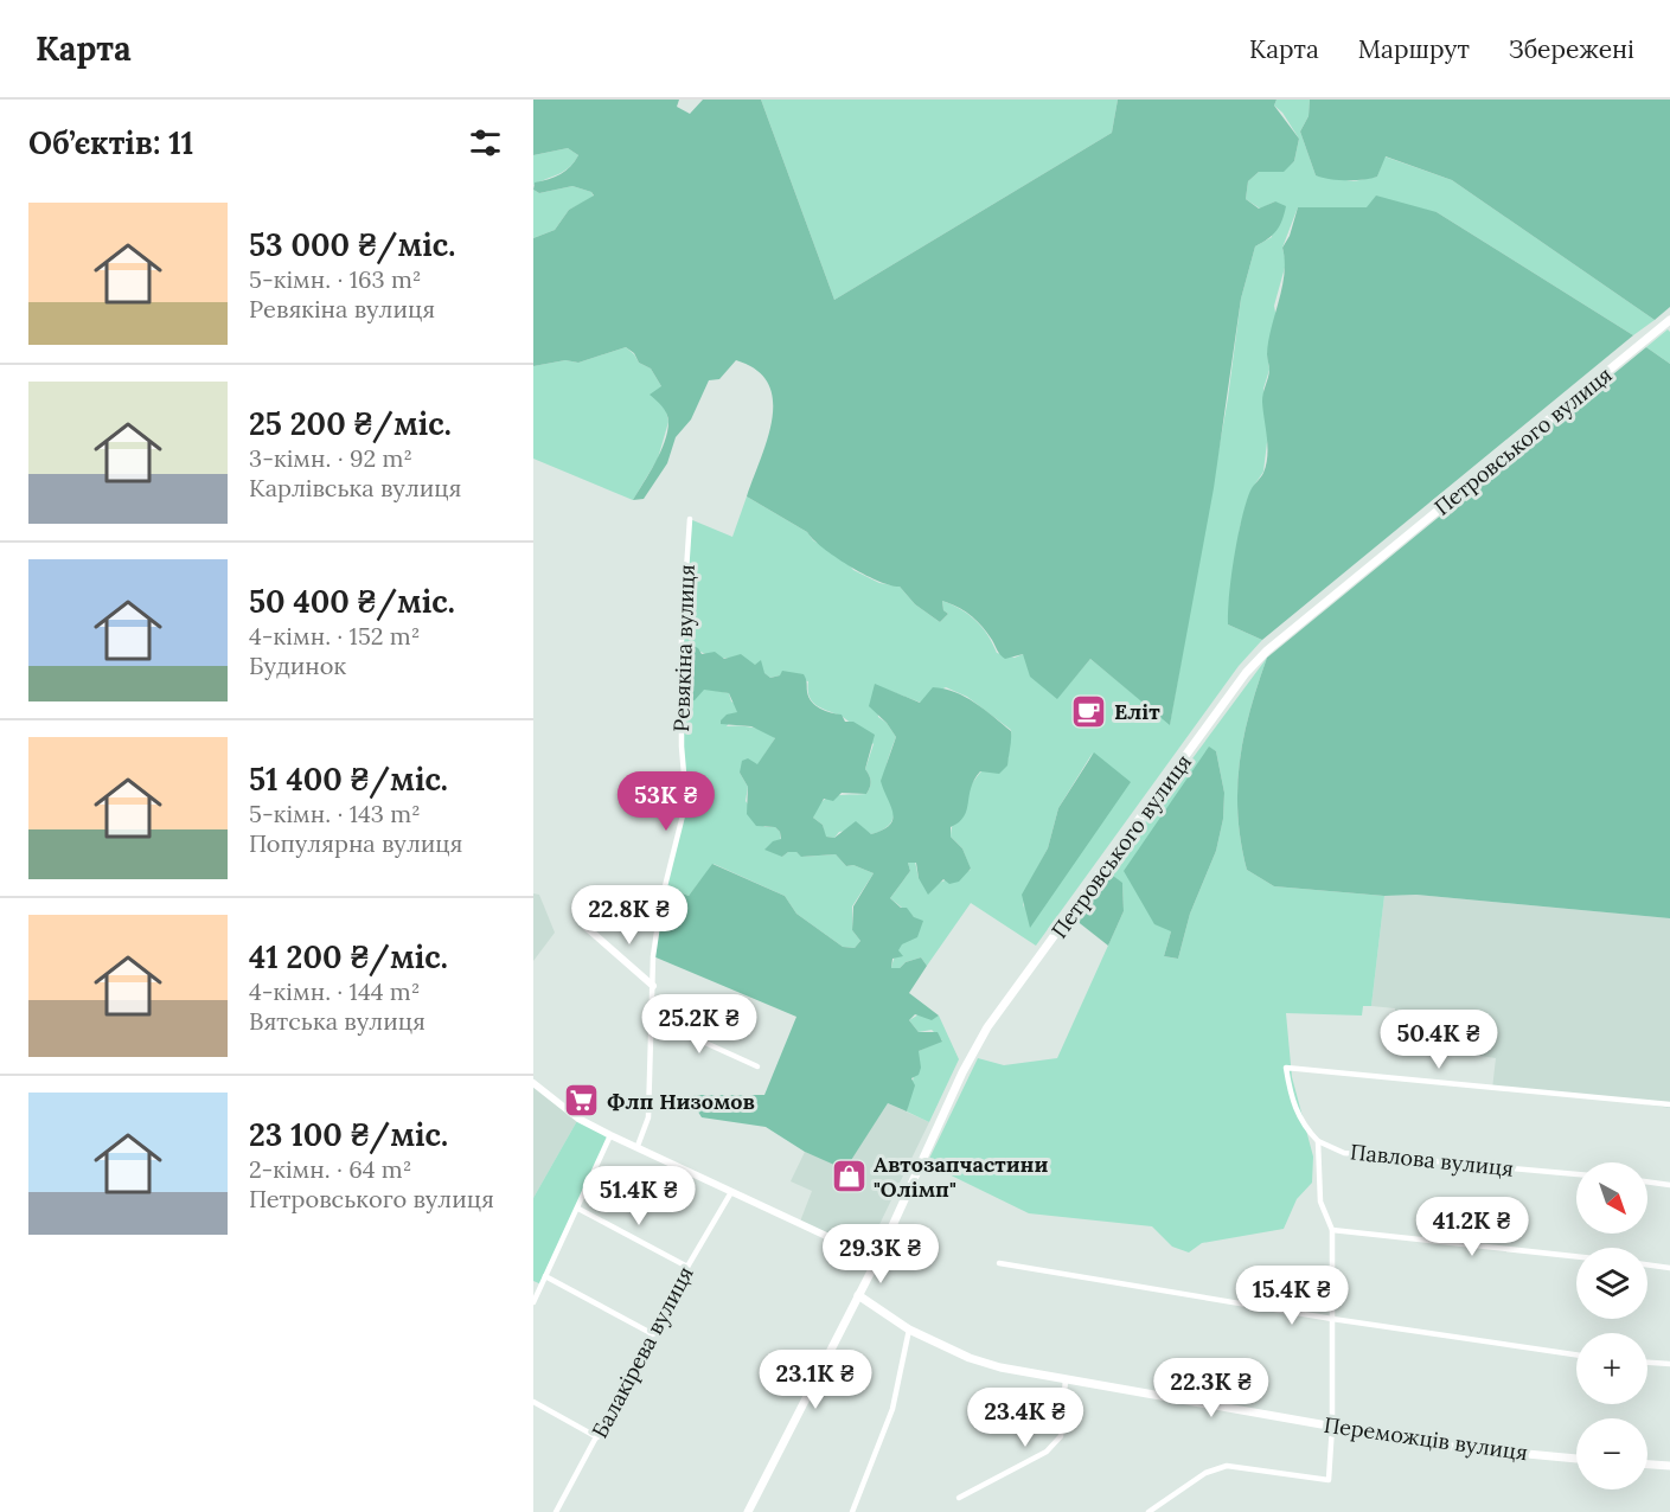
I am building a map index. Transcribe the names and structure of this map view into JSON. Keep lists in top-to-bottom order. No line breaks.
{"streets":{"main road":["Петровського вулиця","Переможців вулиця"],"street":["Ревякіна вулиця","Павлова вулиця","Балакірева вулиця"]},"crossings":[["Петровського вулиця","Переможців вулиця"]],"places":{"cafe":["Еліт"],"supermarket":["Флп Низомов"],"shop":["Автозапчастини \"Олімп\""]},"north":"bottom right","page":{"header":"Карта","nav":["Карта","Маршрут","Збережені"],"heading":"Об’єктів: 11","list":[{"name":"53 000 ₴/міс.","note":"5-кімн. · 163 m² · Ревякіна вулиця"},{"name":"25 200 ₴/міс.","note":"3-кімн. · 92 m² · Карлівська вулиця"},{"name":"50 400 ₴/міс.","note":"4-кімн. · 152 m² · Будинок"},{"name":"51 400 ₴/міс.","note":"5-кімн. · 143 m² · Популярна вулиця"},{"name":"41 200 ₴/міс.","note":"4-кімн. · 144 m² · Вятська вулиця"},{"name":"23 100 ₴/міс.","note":"2-кімн. · 64 m² · Петровського вулиця"}],"price":["53K ₴","22.8K ₴","25.2K ₴","50.4K ₴","51.4K ₴","41.2K ₴","29.3K ₴","15.4K ₴","23.1K ₴","22.3K ₴","23.4K ₴"],"map_buttons":["+","−"]}}
